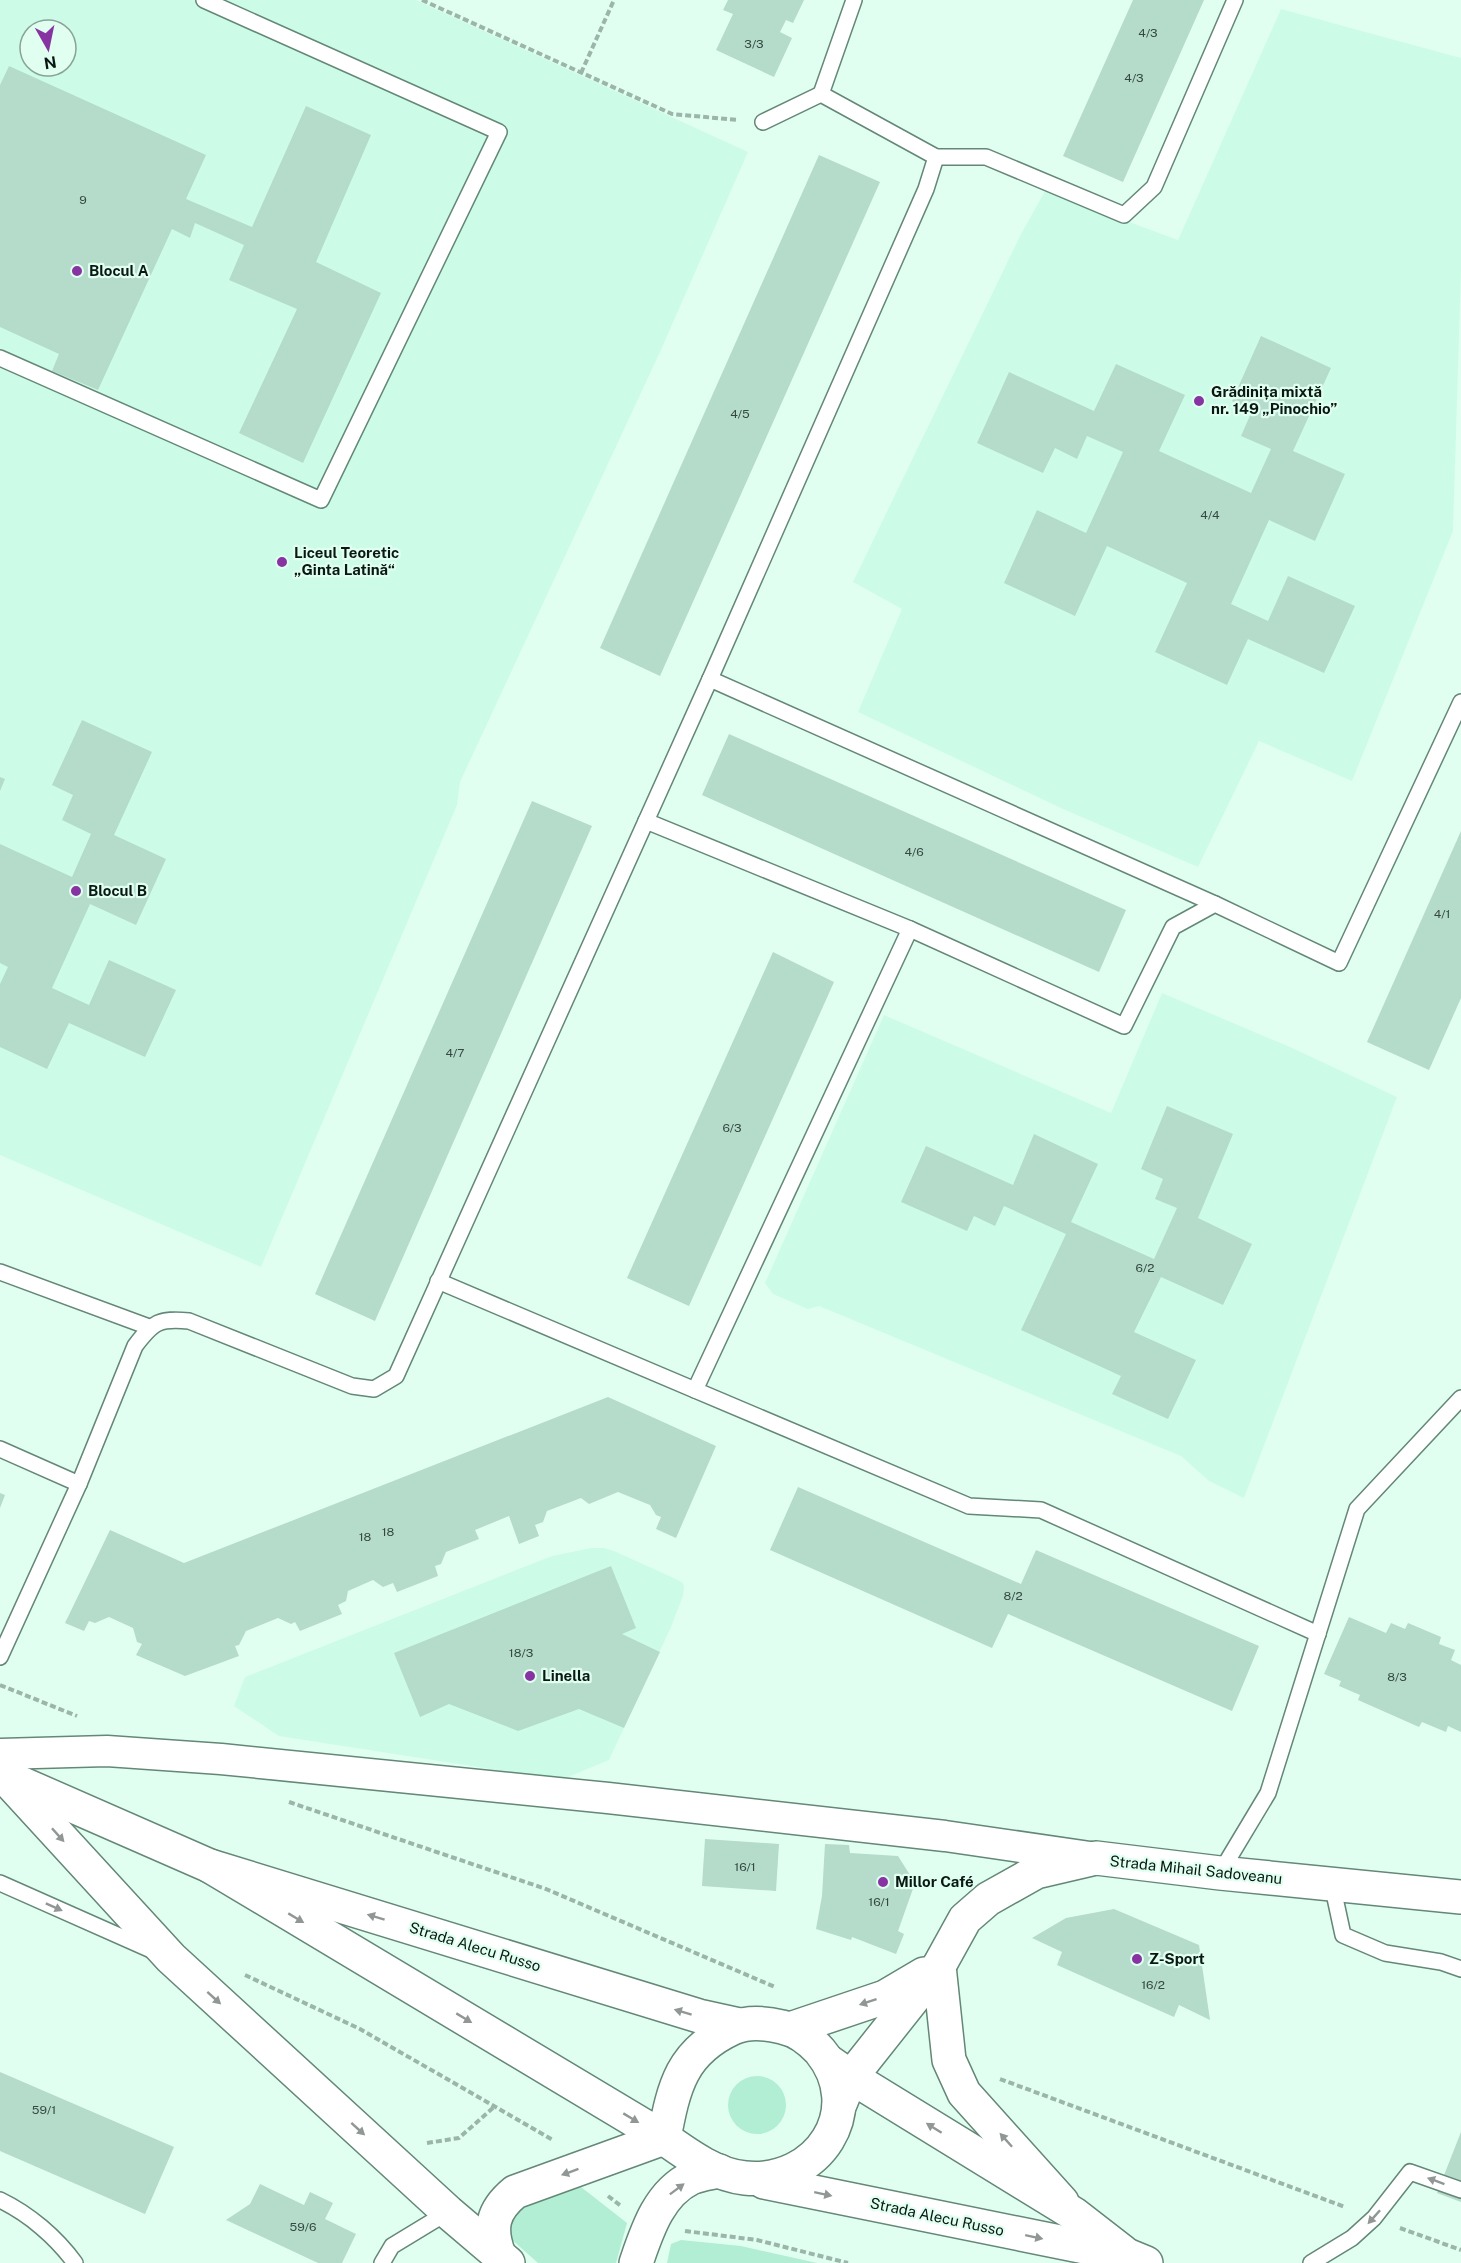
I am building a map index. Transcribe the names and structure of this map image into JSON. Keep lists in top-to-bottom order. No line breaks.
{"streets":{"main road":["Strada Mihail Sadoveanu","Strada Alecu Russo"]},"crossings":[["Strada Mihail Sadoveanu","Strada Alecu Russo"]],"places":["Blocul A","Grădinița mixtă nr. 149 „Pinochio”","Liceul Teoretic „Ginta Latină“","Blocul B","Linella","Millor Café","Z-Sport"],"house_numbers":["4/3","3/3","4/3","9","4/5","4/4","4/6","4/1","4/7","6/3","6/2","18","18","8/2","18/3","8/3","16/1","16/1","16/2","59/1","59/6"],"north":"bottom"}
